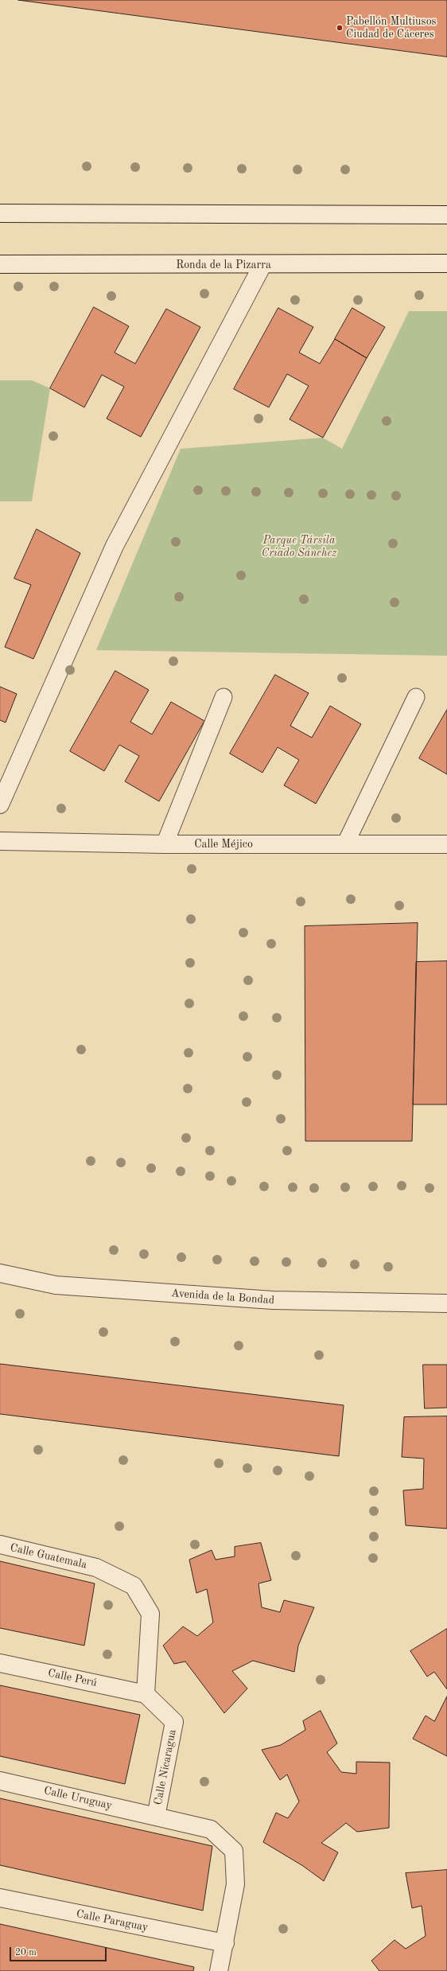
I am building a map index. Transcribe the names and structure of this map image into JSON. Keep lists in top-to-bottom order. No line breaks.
{"streets":{"street":["Ronda de la Pizarra","Calle Méjico","Avenida de la Bondad","Calle Guatemala","Calle Perú","Calle Nicaragua","Calle Uruguay","Calle Paraguay"]},"crossings":[["Calle Guatemala","Calle Perú"],["Calle Guatemala","Calle Nicaragua"],["Calle Perú","Calle Nicaragua"],["Calle Nicaragua","Calle Uruguay"],["Calle Nicaragua","Calle Paraguay"]],"parks":["Parque Társila Criado Sánchez"],"places":["Pabellón Multiusos Ciudad de Cáceres"],"scale_bar":"20 m"}
